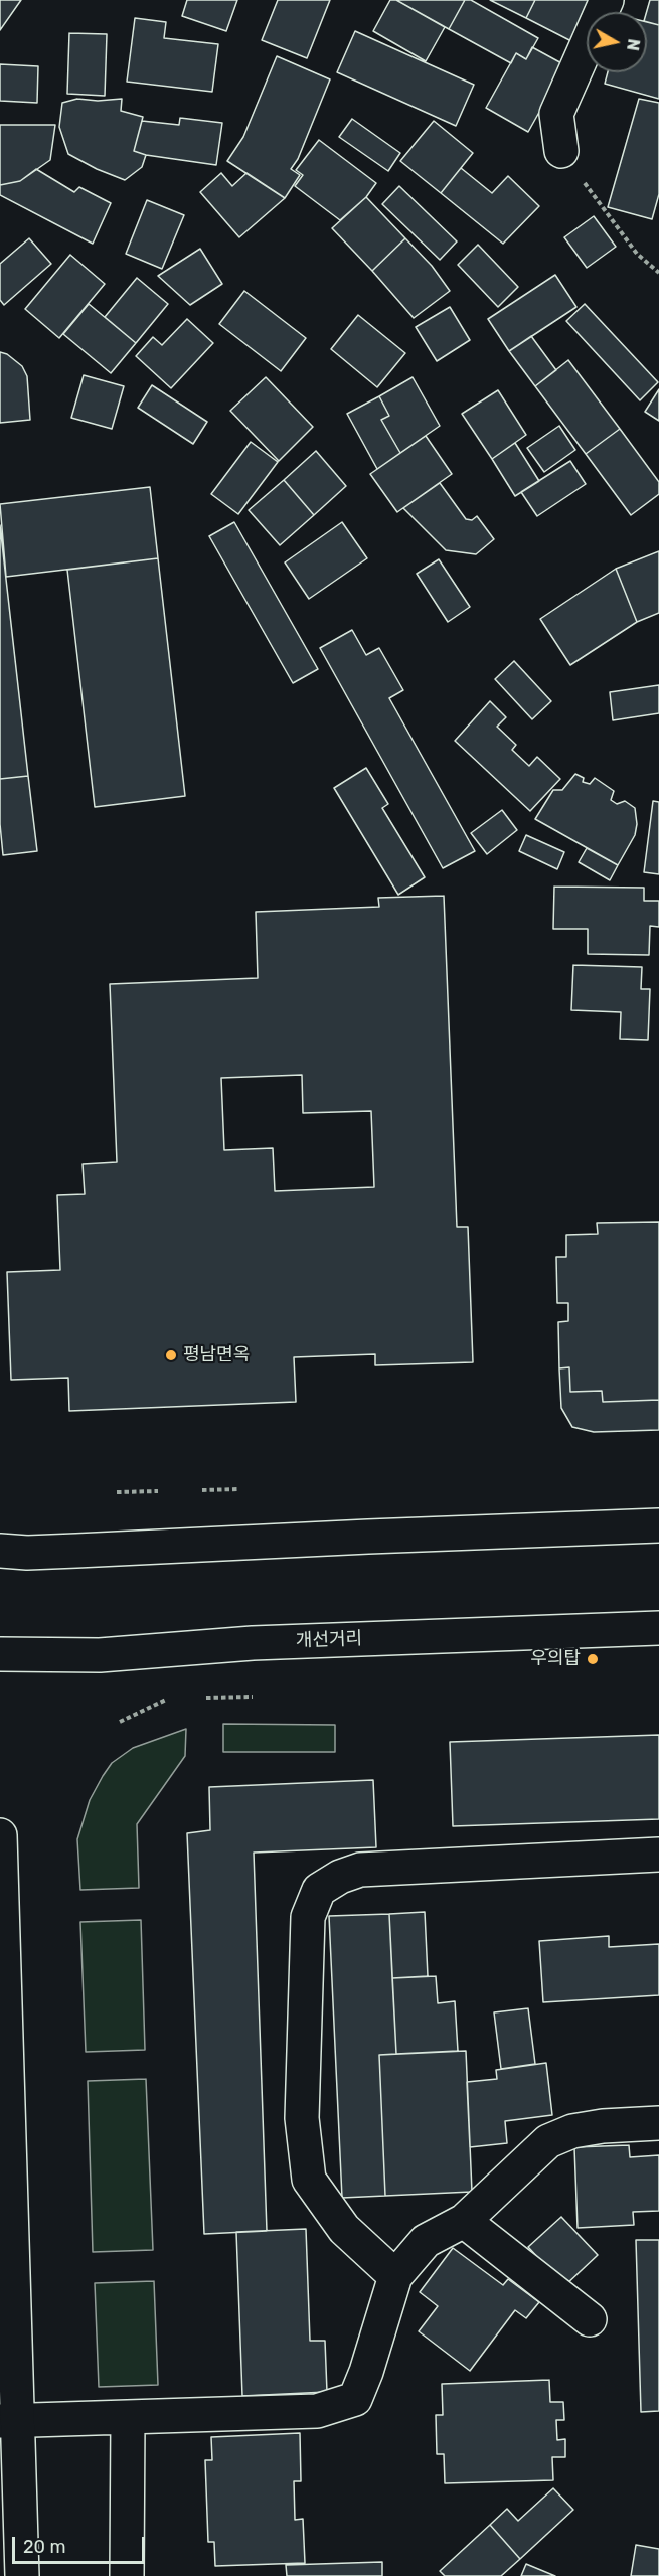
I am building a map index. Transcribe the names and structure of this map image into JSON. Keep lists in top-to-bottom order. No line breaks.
{"streets":{"main road":["개선거리"]},"places":["평남면옥","우의탑"],"scale_bar":"20 m","north":"right"}
